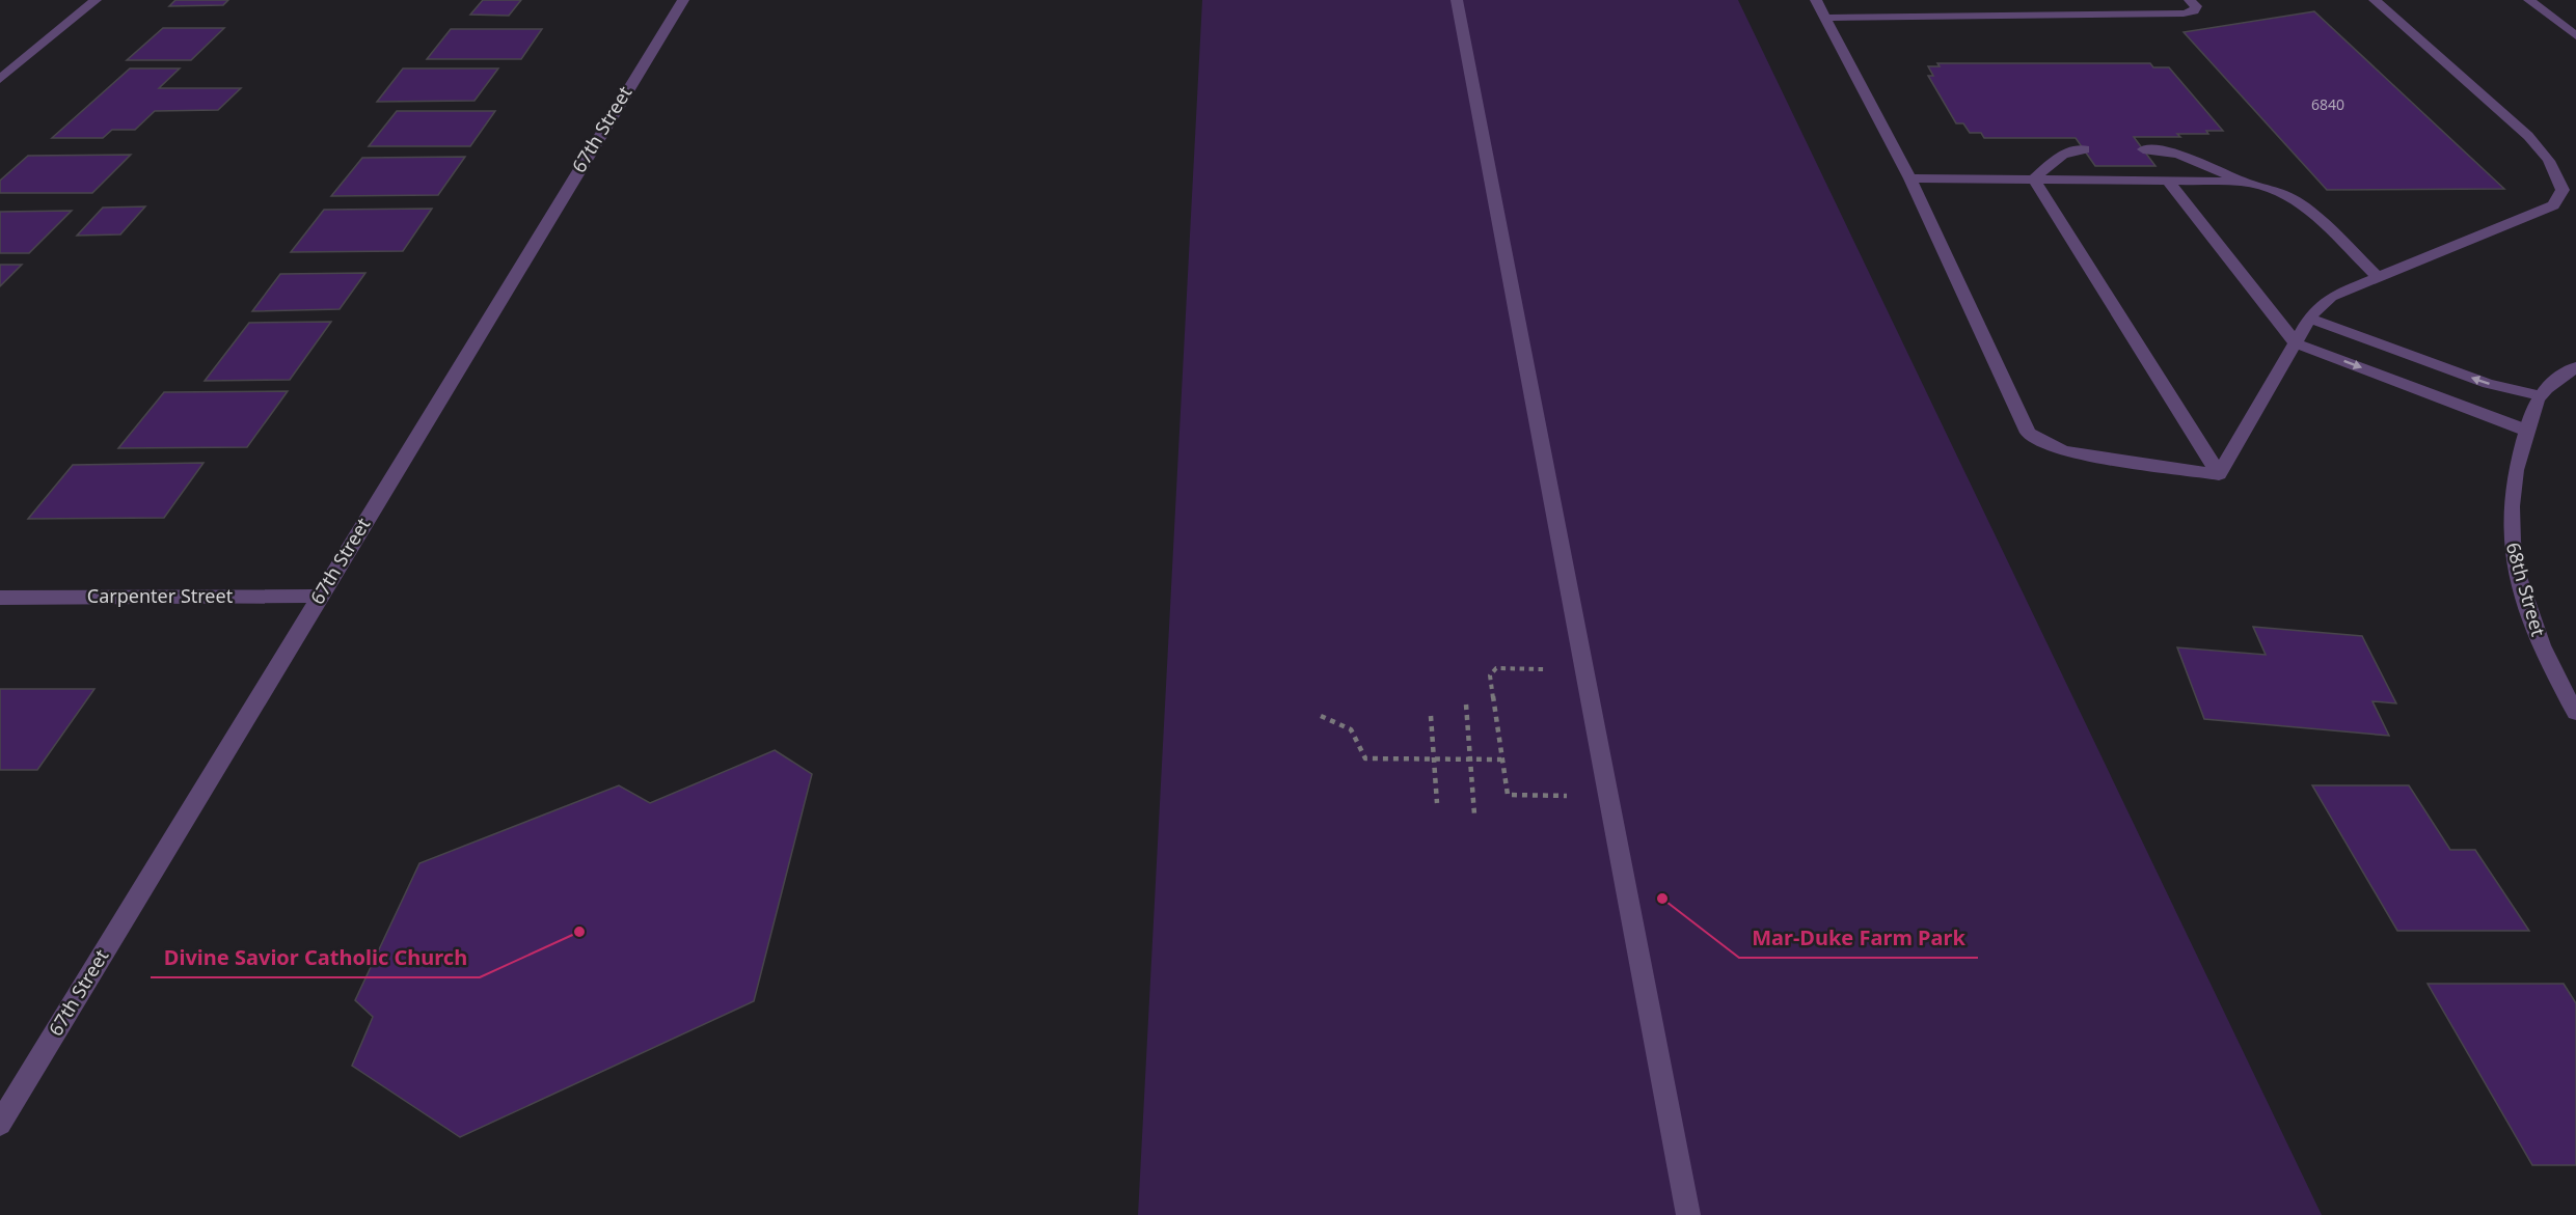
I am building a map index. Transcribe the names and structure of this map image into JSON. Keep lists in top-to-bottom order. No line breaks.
{"streets":{"street":["67th Street","68th Street","Carpenter Street"]},"crossings":[["67th Street","Carpenter Street"]],"places":["Mar-Duke Farm Park","Divine Savior Catholic Church"],"house_numbers":["6840"]}
